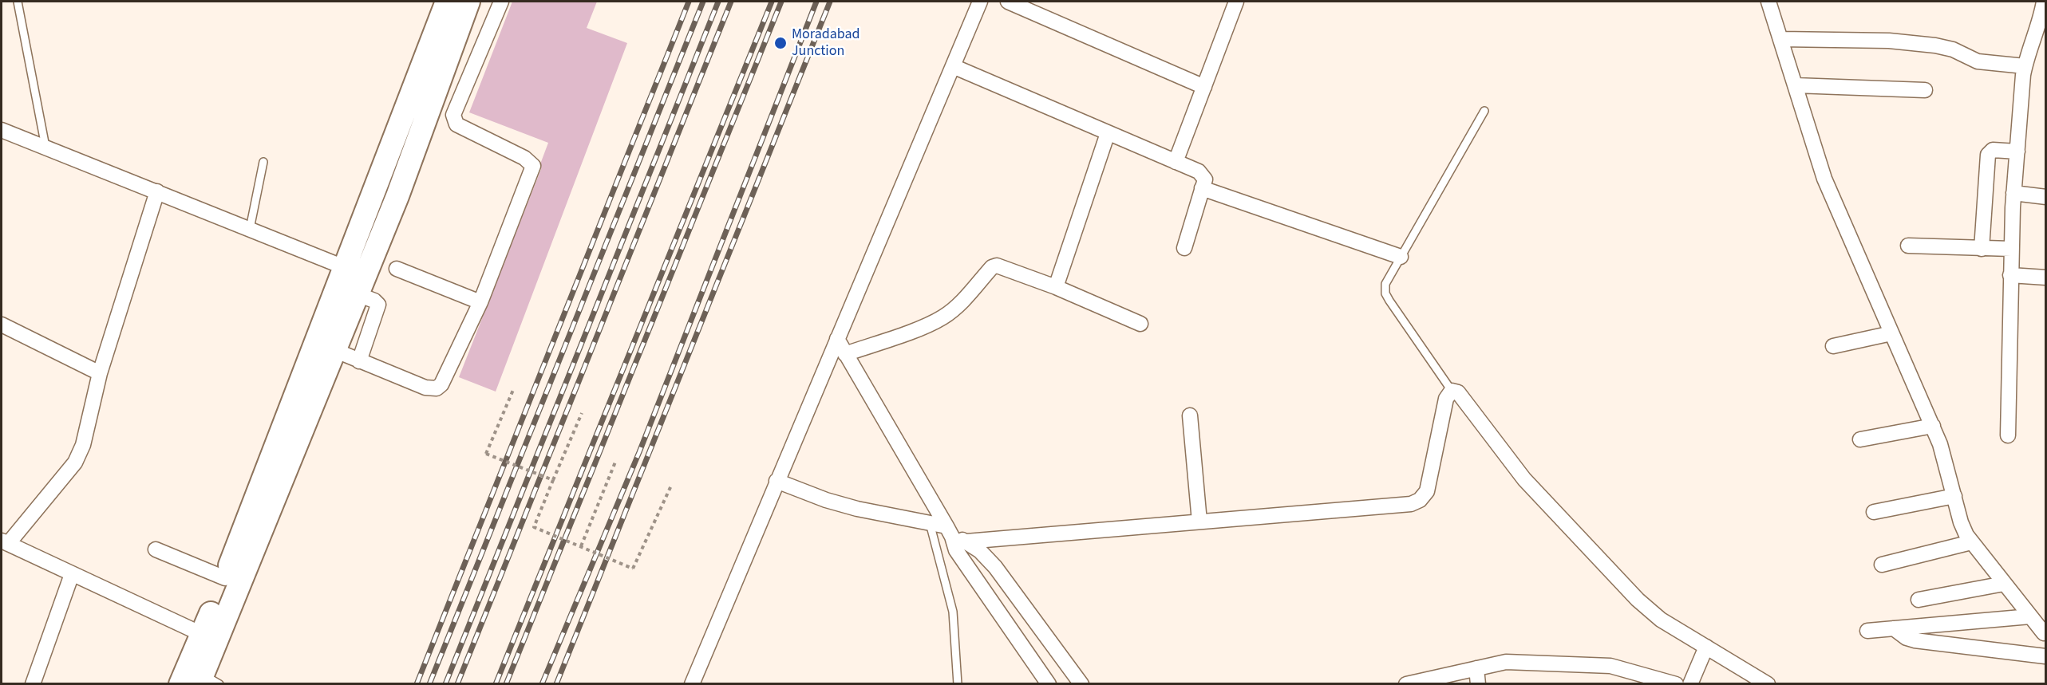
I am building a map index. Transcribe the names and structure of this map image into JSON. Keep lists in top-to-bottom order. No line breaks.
{"places":["Moradabad Junction"]}
